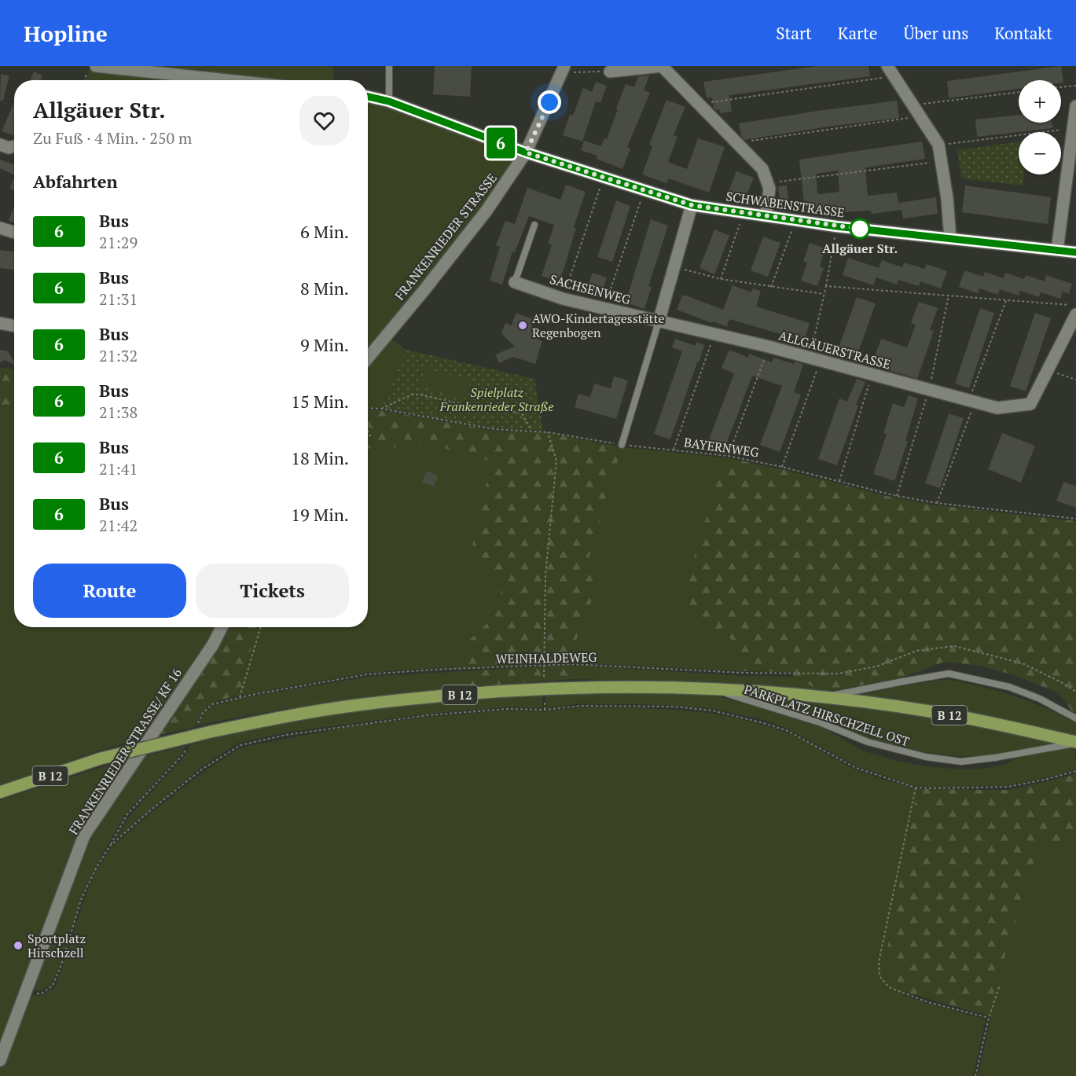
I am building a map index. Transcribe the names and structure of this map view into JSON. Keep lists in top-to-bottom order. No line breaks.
{"streets":{"main road":["B 12"],"street":["SCHWABENSTRASSE","FRANKENRIEDER STRASSE","SACHSENWEG","ALLGÄUERSTRASSE","FRANKENRIEDER STRASSE/ KF 16"],"lane":["PARKPLATZ HIRSCHZELL OST"],"path":["BAYERNWEG","WEINHALDEWEG"]},"crossings":[["SCHWABENSTRASSE","FRANKENRIEDER STRASSE"],["SACHSENWEG","ALLGÄUERSTRASSE"],["B 12","PARKPLATZ HIRSCHZELL OST"]],"parks":["Spielplatz Frankenrieder Straße"],"places":["Allgäuer Str.","AWO-Kindertagesstätte Regenbogen","Sportplatz Hirschzell"],"lines":["bus line 6"],"page":{"header":"Hopline","nav":["Start","Karte","Über uns","Kontakt"],"on_map":"6","map_buttons":["+","−"],"heading":[["Allgäuer Str.","Zu Fuß · 4 Min. · 250 m"],"Abfahrten"],"list":[{"mark":"6","name":"Bus","note":"21:29","value":"6 Min."},{"mark":"6","name":"Bus","note":"21:31","value":"8 Min."},{"mark":"6","name":"Bus","note":"21:32","value":"9 Min."},{"mark":"6","name":"Bus","note":"21:38","value":"15 Min."},{"mark":"6","name":"Bus","note":"21:41","value":"18 Min."},{"mark":"6","name":"Bus","note":"21:42","value":"19 Min."}],"buttons":["Route","Tickets"]}}
